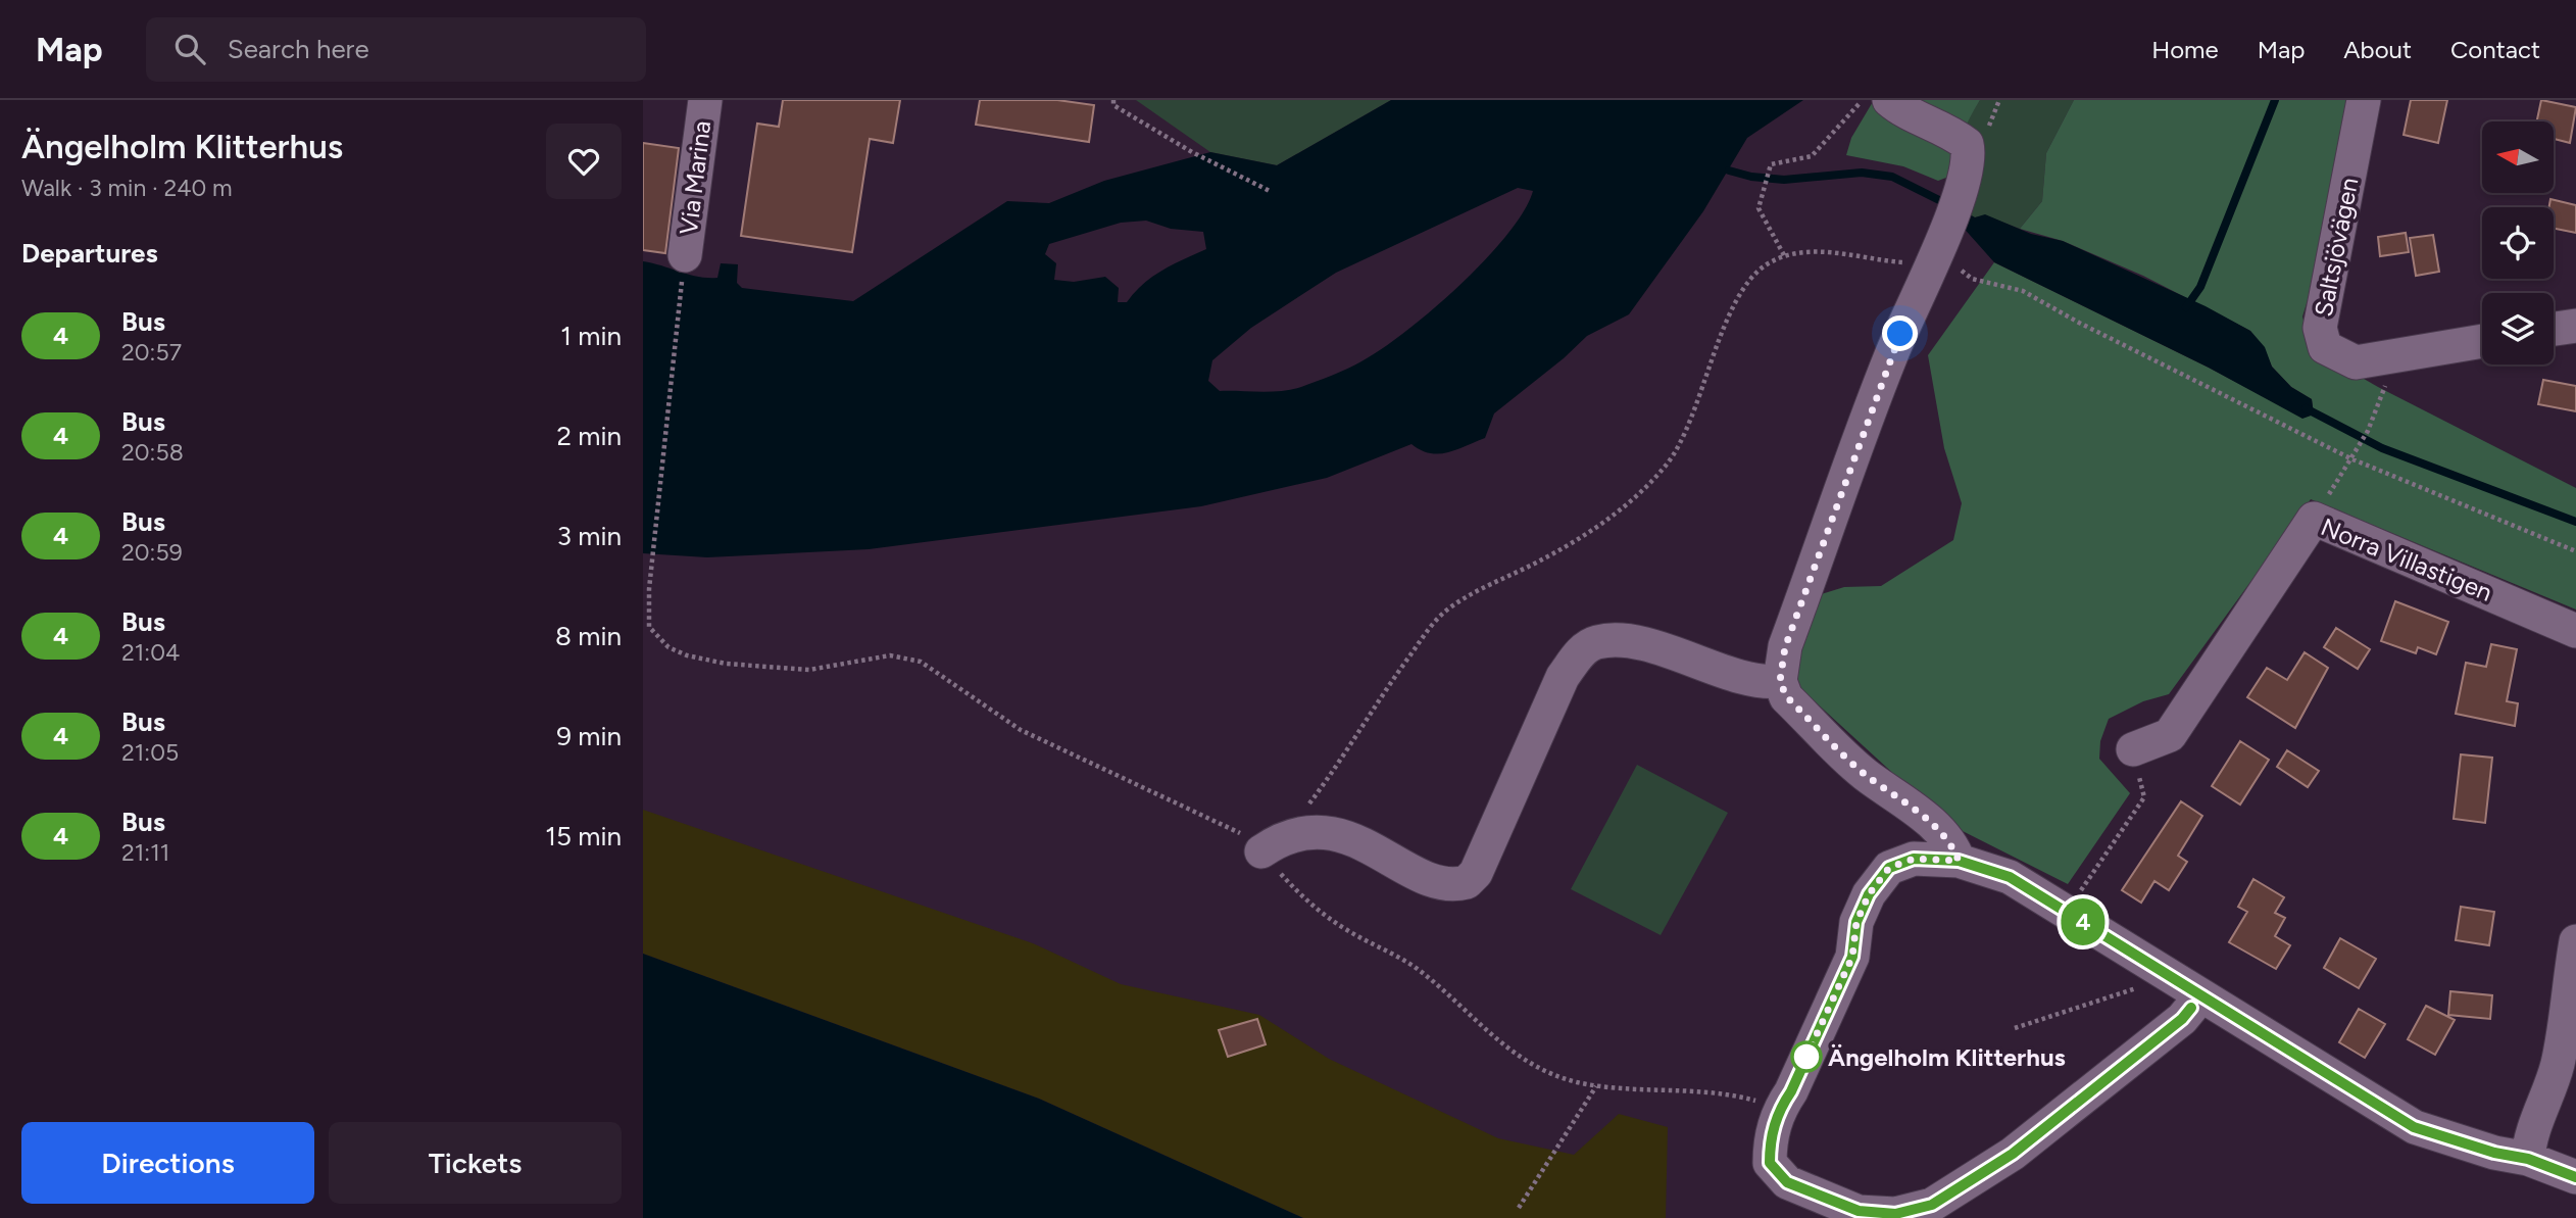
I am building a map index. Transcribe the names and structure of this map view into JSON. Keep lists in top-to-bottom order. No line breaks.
{"streets":{"street":["Via Marina","Saltsjövägen","Norra Villastigen"]},"places":["Ängelholm Klitterhus"],"lines":["bus line 4"],"north":"left","page":{"header":"Map","search":"Search here","nav":["Home","Map","About","Contact"],"heading":[["Ängelholm Klitterhus","Walk · 3 min · 240 m"],"Departures"],"on_map":"4","list":[{"mark":"4","name":"Bus","note":"20:57","value":"1 min"},{"mark":"4","name":"Bus","note":"20:58","value":"2 min"},{"mark":"4","name":"Bus","note":"20:59","value":"3 min"},{"mark":"4","name":"Bus","note":"21:04","value":"8 min"},{"mark":"4","name":"Bus","note":"21:05","value":"9 min"},{"mark":"4","name":"Bus","note":"21:11","value":"15 min"}],"buttons":["Directions","Tickets"]}}
